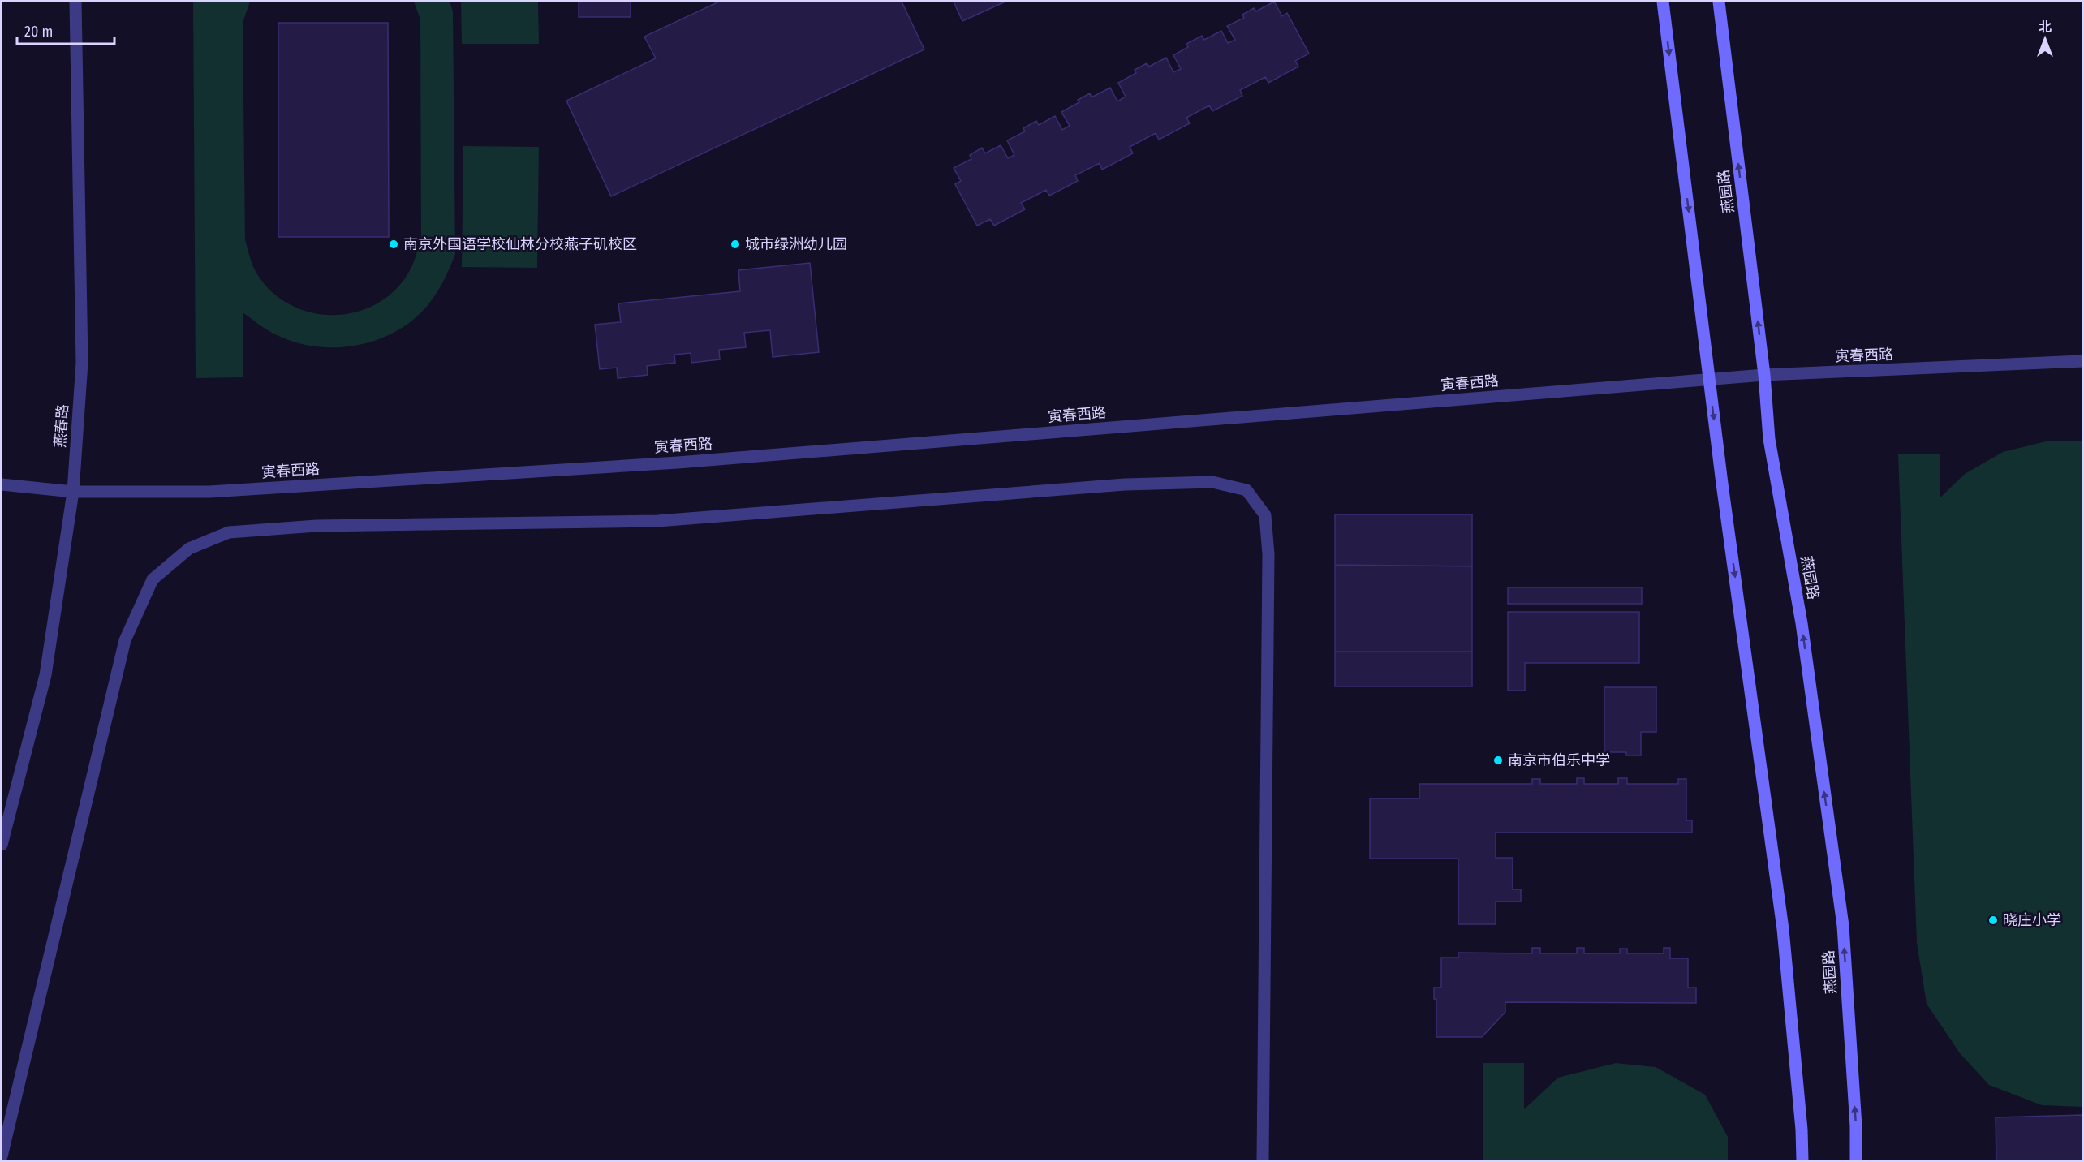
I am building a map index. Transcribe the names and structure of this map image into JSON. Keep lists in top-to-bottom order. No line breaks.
{"streets":{"main road":["燕园路"],"street":["寅春西路","燕春路"]},"crossings":[["燕园路","寅春西路"],["寅春西路","燕春路"]],"places":["南京外国语学校仙林分校燕子矶校区","城市绿洲幼儿园","南京市伯乐中学","晓庄小学"],"scale_bar":"20 m","north":"top"}
